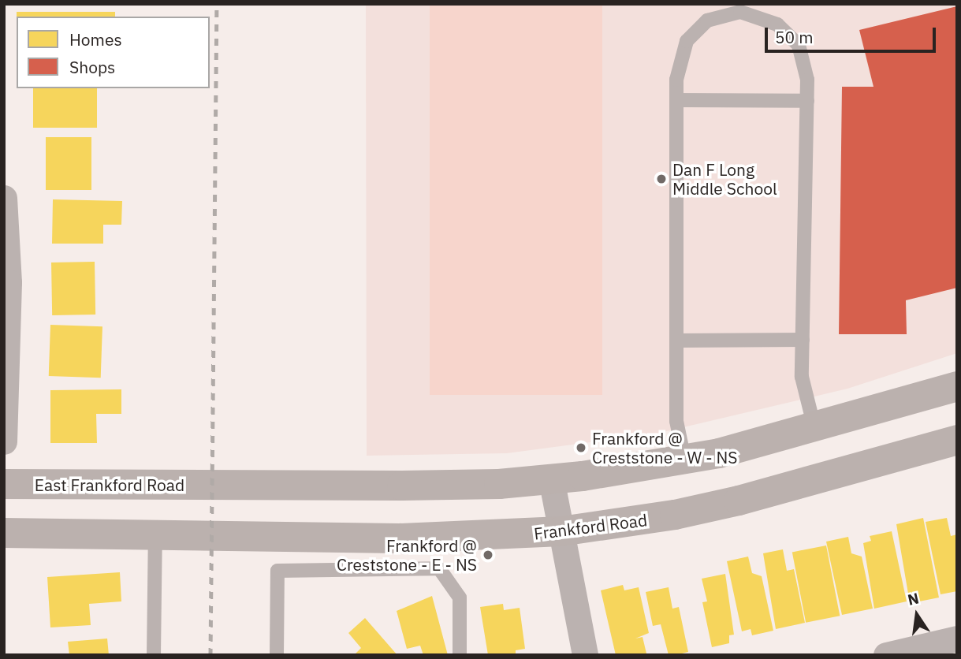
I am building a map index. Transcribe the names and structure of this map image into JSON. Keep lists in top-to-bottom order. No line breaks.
{"streets":{"main road":["East Frankford Road","Frankford Road"]},"places":["Dan F Long Middle School","Frankford @ Creststone - W - NS","Frankford @ Creststone - E - NS"],"legend":["Homes","Shops"],"scale_bar":"50 m","north":"top"}
